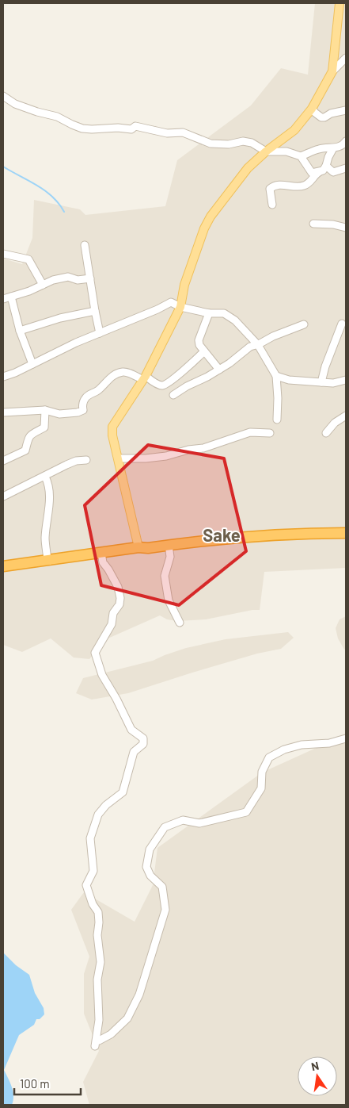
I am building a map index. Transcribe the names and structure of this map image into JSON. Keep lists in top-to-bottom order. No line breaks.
{"districts":["Sake"],"scale_bar":"100 m","north":"top"}
